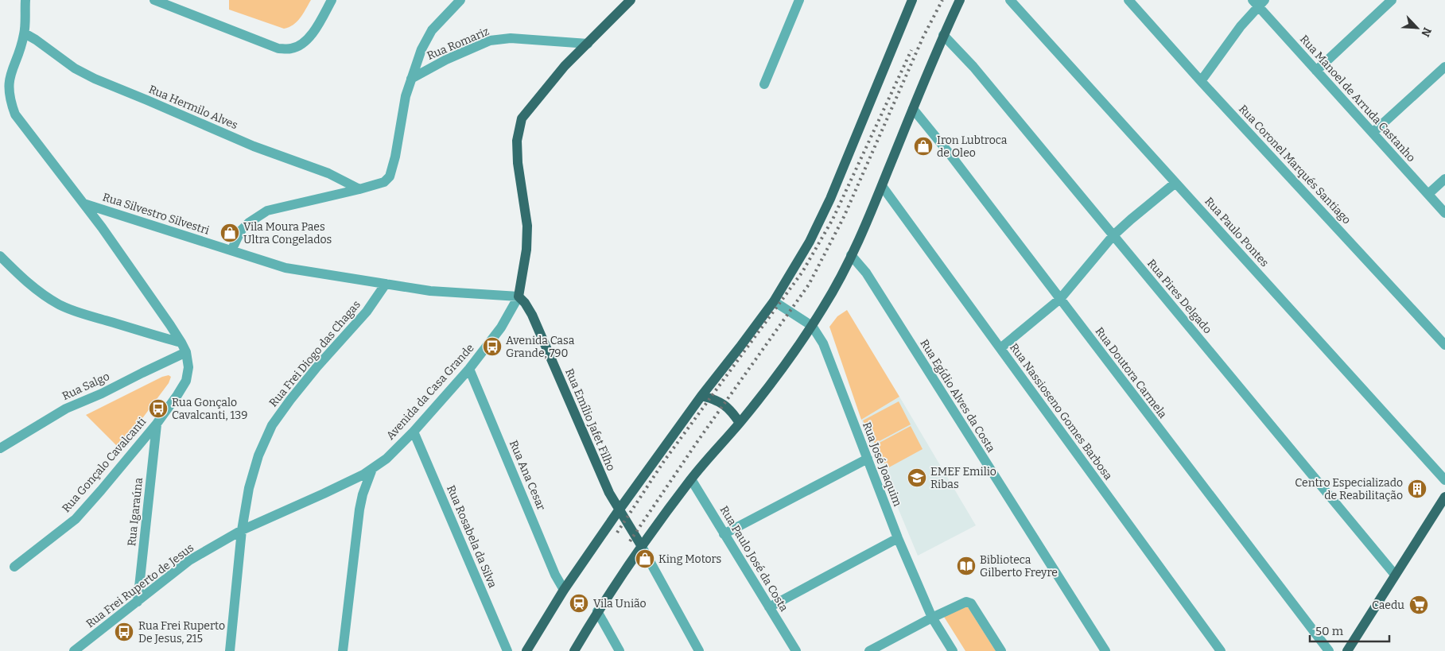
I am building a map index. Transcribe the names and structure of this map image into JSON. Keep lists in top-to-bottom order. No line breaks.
{"streets":{"main road":["Avenida da Casa Grande","Rua Emílio Jafet Filho"],"street":["Rua Romariz","Rua Manoel de Arruda Castanho","Rua Hermilo Alves","Rua Coronel Marqués Santiago","Rua Silvestro Silvestri","Rua Paulo Pontes","Rua Pires Delgado","Rua Frei Diogo das Chagas","Rua Doutora Carmela","Rua Salgo","Rua Egídio Alves da Costa","Rua Nassioseno Gomes Barbosa","Rua José Joaquim","Rua Gonçalo Cavalcanti","Rua Ana Cesar","Rua Igaraúna","Rua Rosabela da Silva","Rua Paulo José da Costa","Rua Frei Ruperto de Jesus"]},"crossings":[["Rua Romariz","Avenida da Casa Grande"],["Rua Silvestro Silvestri","Rua Frei Diogo das Chagas"],["Rua Silvestro Silvestri","Avenida da Casa Grande"],["Rua Silvestro Silvestri","Rua Emílio Jafet Filho"],["Rua Silvestro Silvestri","Rua Gonçalo Cavalcanti"],["Rua Frei Diogo das Chagas","Rua Frei Ruperto de Jesus"],["Rua Salgo","Rua Gonçalo Cavalcanti"],["Avenida da Casa Grande","Rua Emílio Jafet Filho"],["Avenida da Casa Grande","Rua Ana Cesar"],["Avenida da Casa Grande","Rua Rosabela da Silva"],["Avenida da Casa Grande","Rua Frei Ruperto de Jesus"],["Rua Gonçalo Cavalcanti","Rua Igaraúna"],["Rua Igaraúna","Rua Frei Ruperto de Jesus"]],"places":{"shop":["Iron Lubtroca de Oleo","Vila Moura Paes Ultra Congelados","King Motors"],"bus stop":["Avenida Casa Grande, 790","Rua Gonçalo Cavalcanti, 139","Rua Frei Ruperto De Jesus, 215"],"school or university":["EMEF Emilio Ribas"],"building":["Centro Especializado de Reabilitação"],"library":["Biblioteca Gilberto Freyre"],"station":["Vila União"],"supermarket":["Caedu"]},"scale_bar":"50 m","north":"bottom right"}
